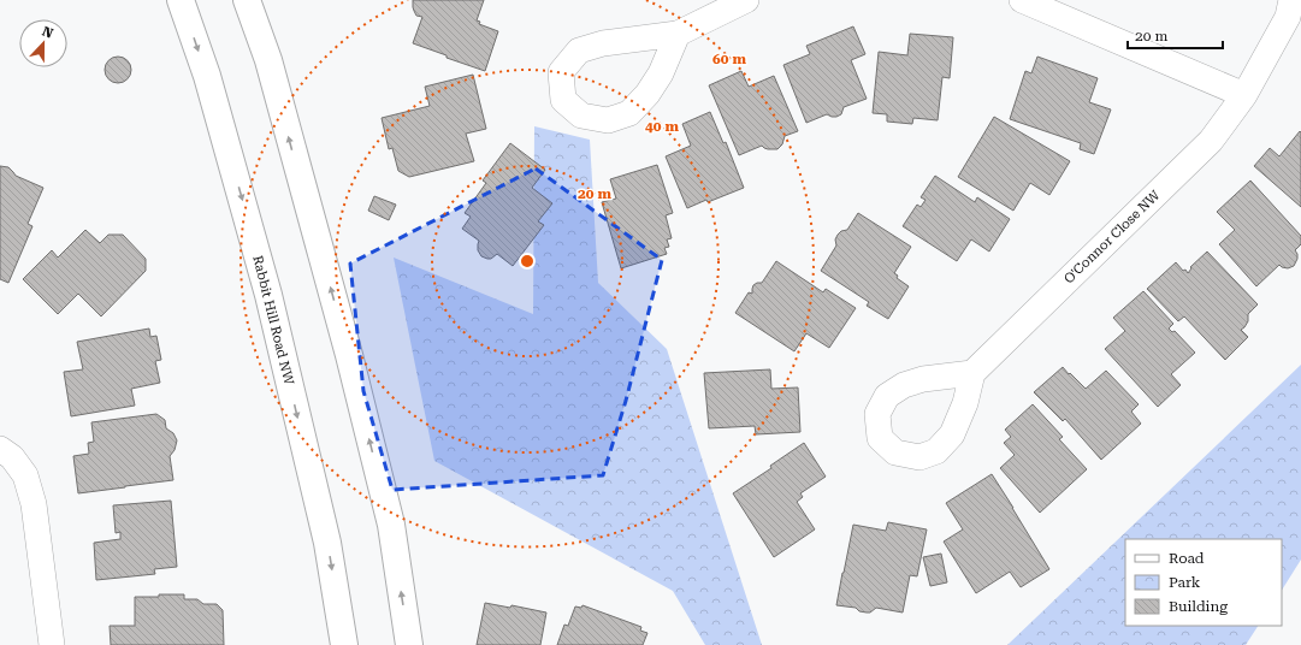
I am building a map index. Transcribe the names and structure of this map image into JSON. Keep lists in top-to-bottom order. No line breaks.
{"streets":{"main road":["Rabbit Hill Road NW"],"street":["O'Connor Close NW"]},"legend":["Road","Park","Building"],"scale_bar":"20 m","north":"top","rings":["60 m","40 m","20 m"]}
